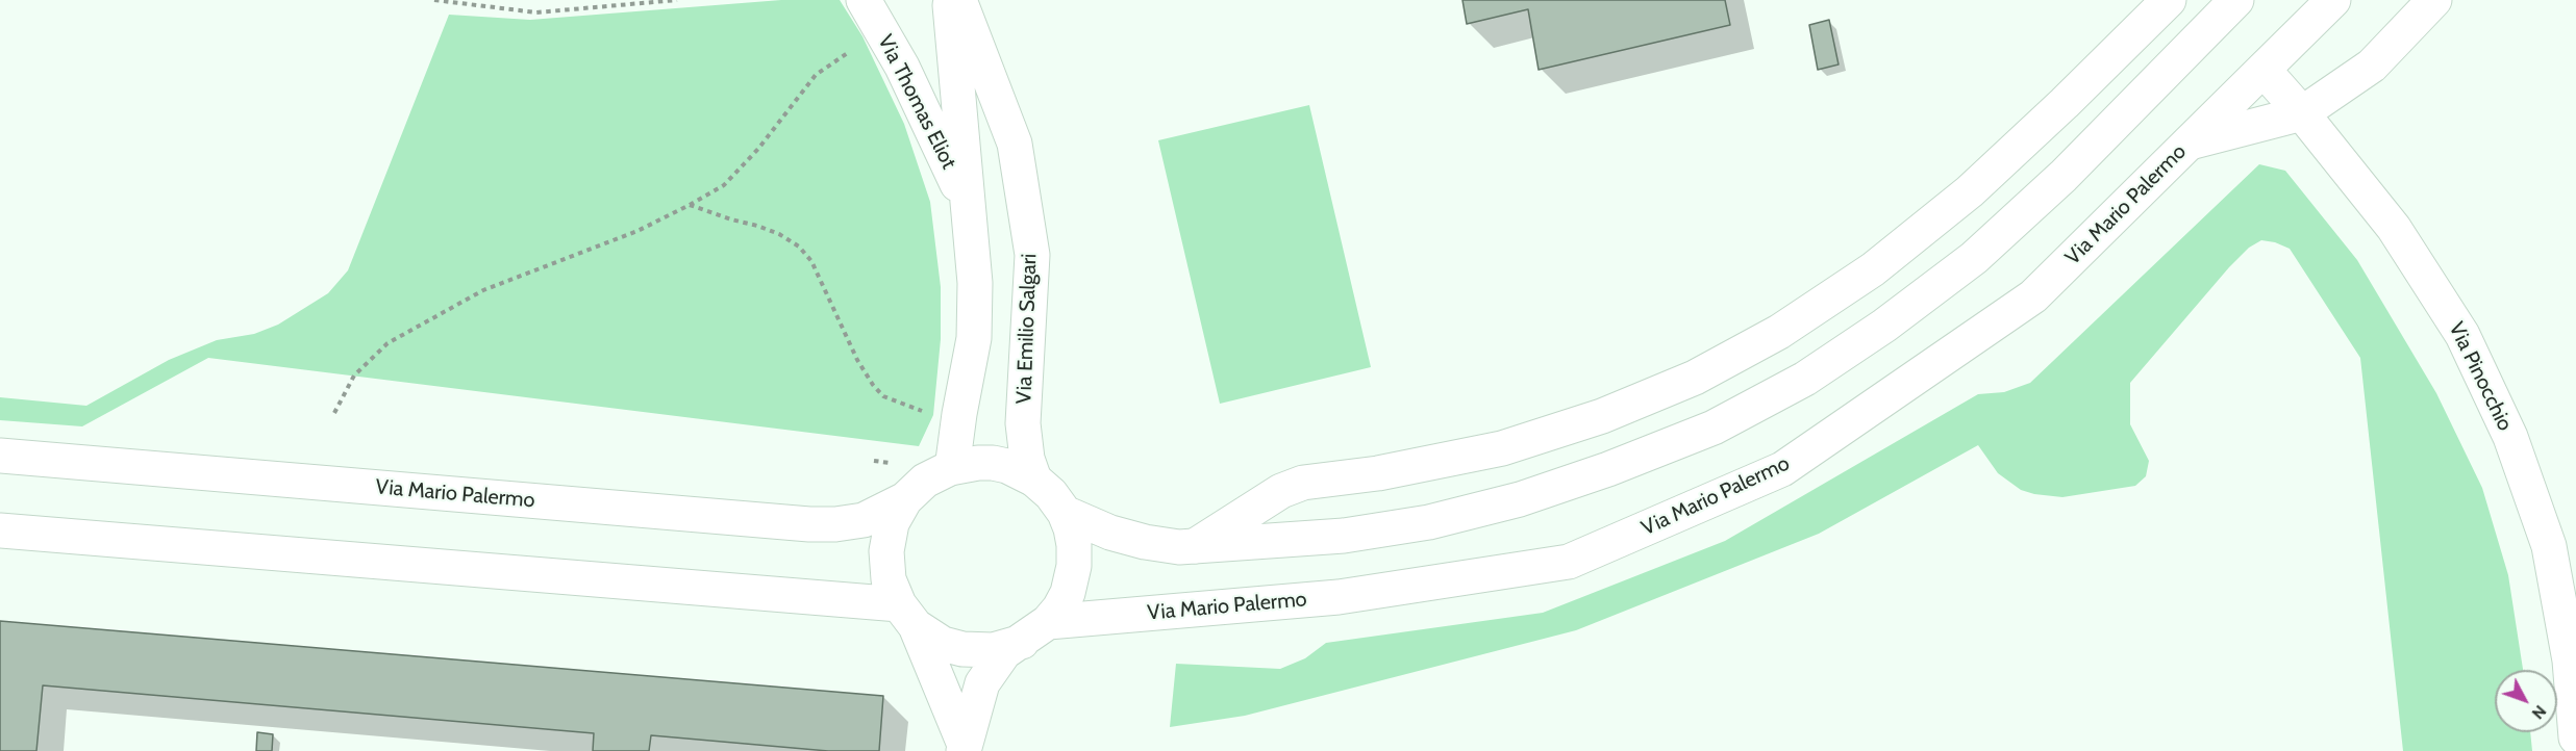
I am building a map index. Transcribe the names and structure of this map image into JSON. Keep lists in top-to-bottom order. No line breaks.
{"streets":{"street":["Via Thomas Eliot","Via Mario Palermo","Via Emilio Salgari","Via Pinocchio"]},"crossings":[["Via Mario Palermo","Via Emilio Salgari"],["Via Mario Palermo","Via Pinocchio"]],"north":"bottom right"}
